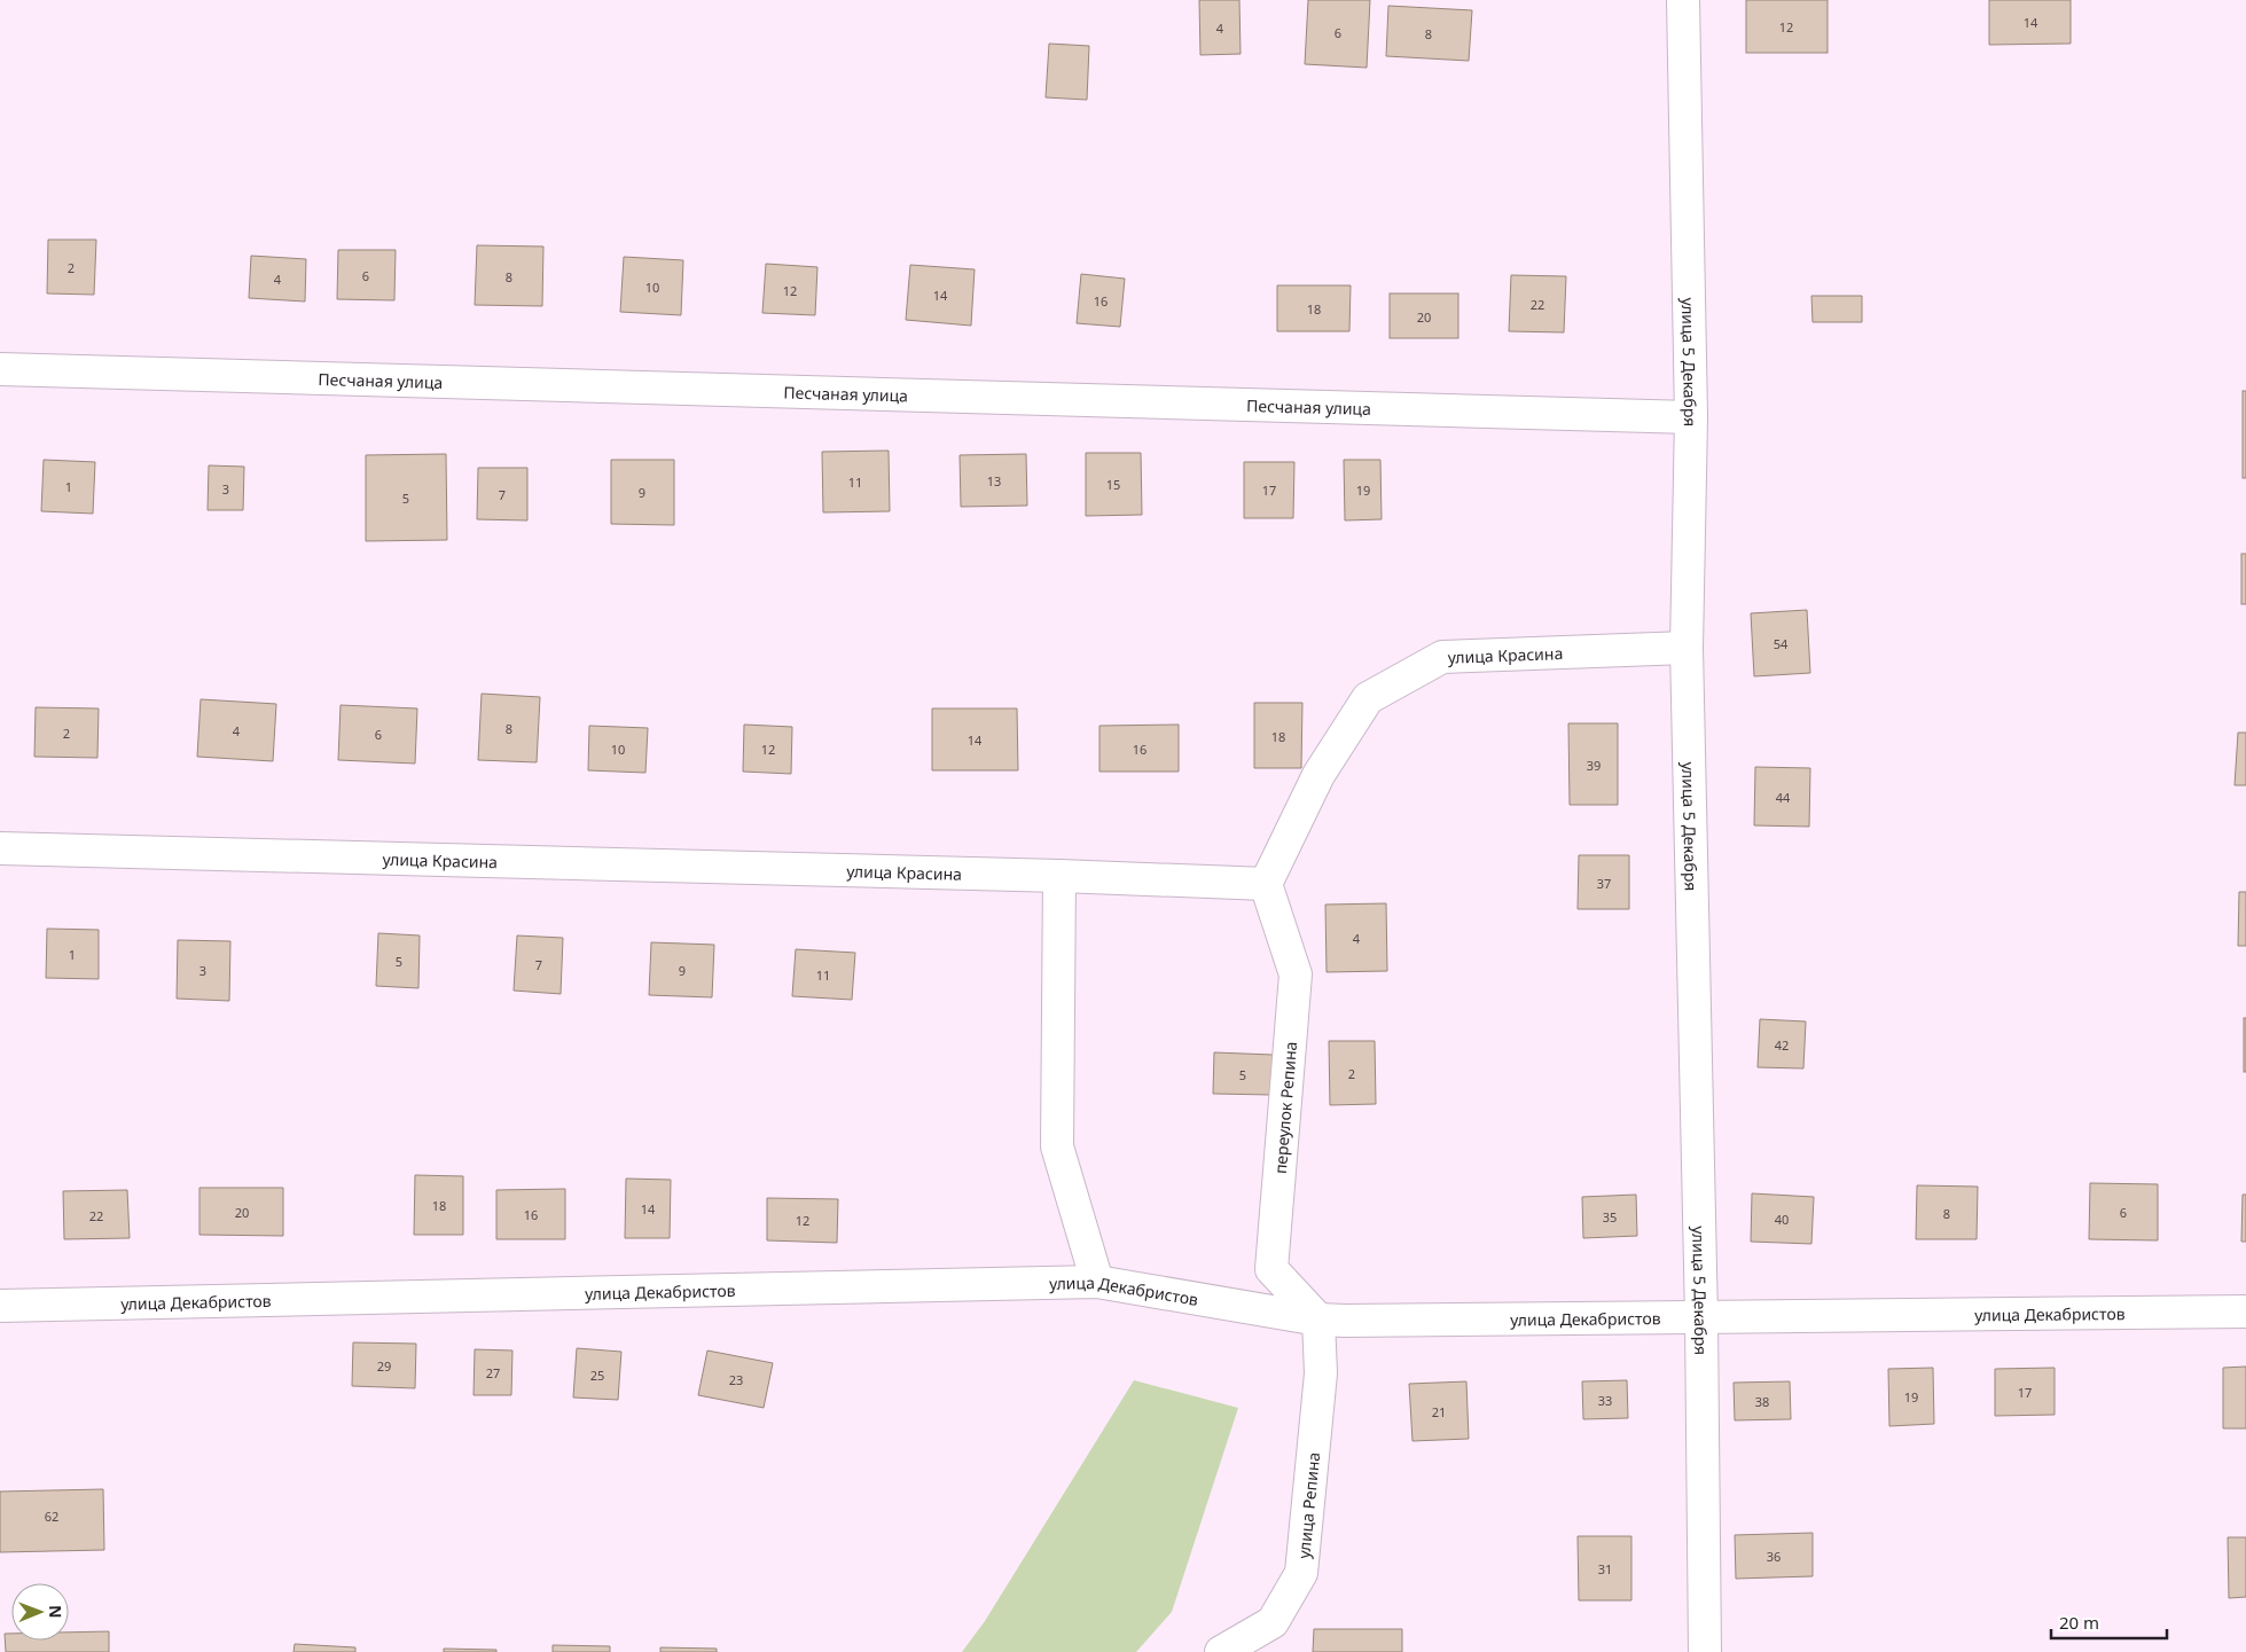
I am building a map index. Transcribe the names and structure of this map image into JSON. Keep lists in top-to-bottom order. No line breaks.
{"streets":{"street":["улица 5 Декабря","Песчаная улица","улица Красина","переулок Репина","улица Декабристов","улица Репина"]},"crossings":[["улица 5 Декабря","Песчаная улица"],["улица 5 Декабря","улица Красина"],["улица 5 Декабря","улица Декабристов"],["улица Красина","переулок Репина"],["переулок Репина","улица Декабристов"],["переулок Репина","улица Репина"],["улица Декабристов","улица Репина"]],"house_numbers":["14","12","4","6","8","2","6","8","4","10","12","14","16","22","18","20","13","11","15","1","3","17","19","9","7","5","54","8","4","2","6","18","14","10","12","16","39","44","37","4","1","5","7","3","9","11","42","2","5","18","14","20","6","8","16","22","35","40","12","29","27","25","23","17","19","33","38","21","62","36","31"],"scale_bar":"20 m","north":"right"}
